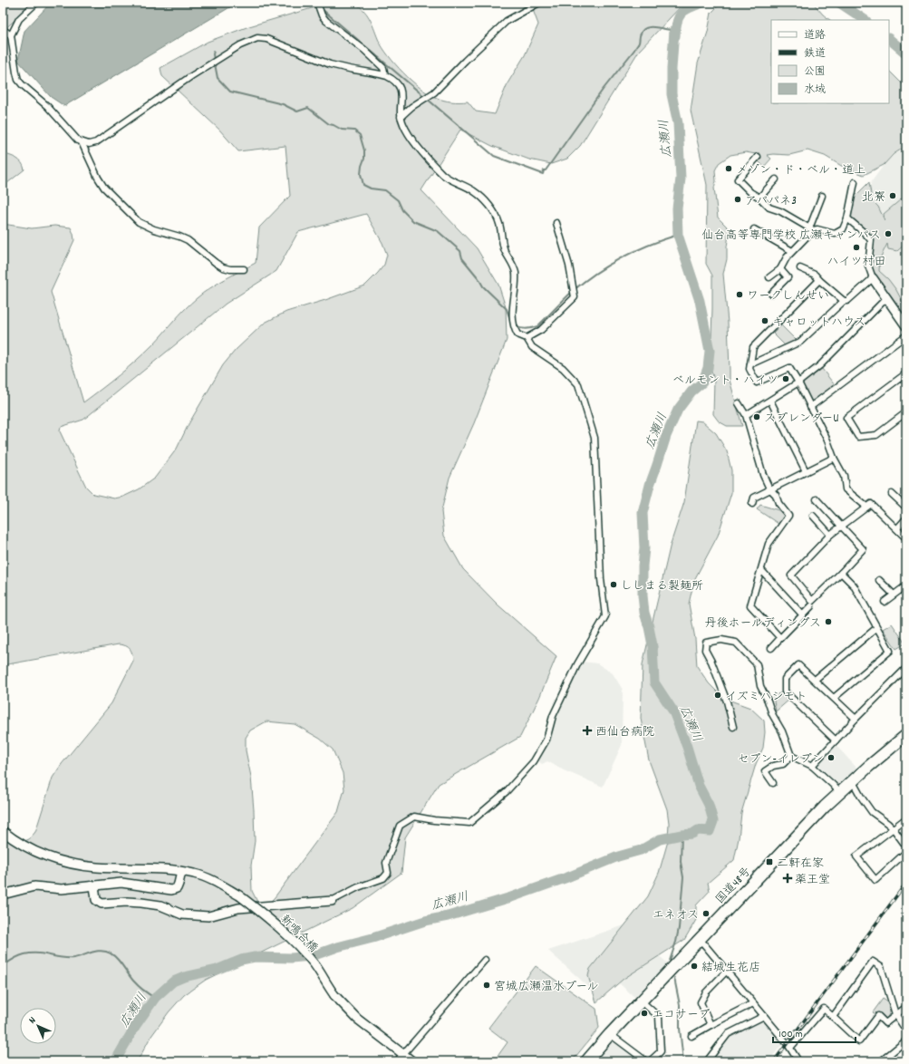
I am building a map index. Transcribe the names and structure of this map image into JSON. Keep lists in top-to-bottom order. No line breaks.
{"streets":{"highway":["国道48号"],"street":["新鳴合橋"]},"water":["広瀬川"],"places":{"other":["メゾン・ド・ベル・道上","北寮","アパパネ3","仙台高等専門学校 広瀬キャンパス","ハイツ村田","ワークしんせい","キャロットハウス","ベルモント・ハイツ","スプレンダーU","ししまる製麺所","丹後ホールディングス","イズミハシモト","セブン-イレブン","エネオス","結城生花店","宮城広瀬温水プール","エコサーブ"],"health":["西仙台病院","薬王堂"],"transit":["二軒在家"]},"legend":["道路","鉄道","公園","水域"],"scale_bar":"100 m","north":"top left"}
